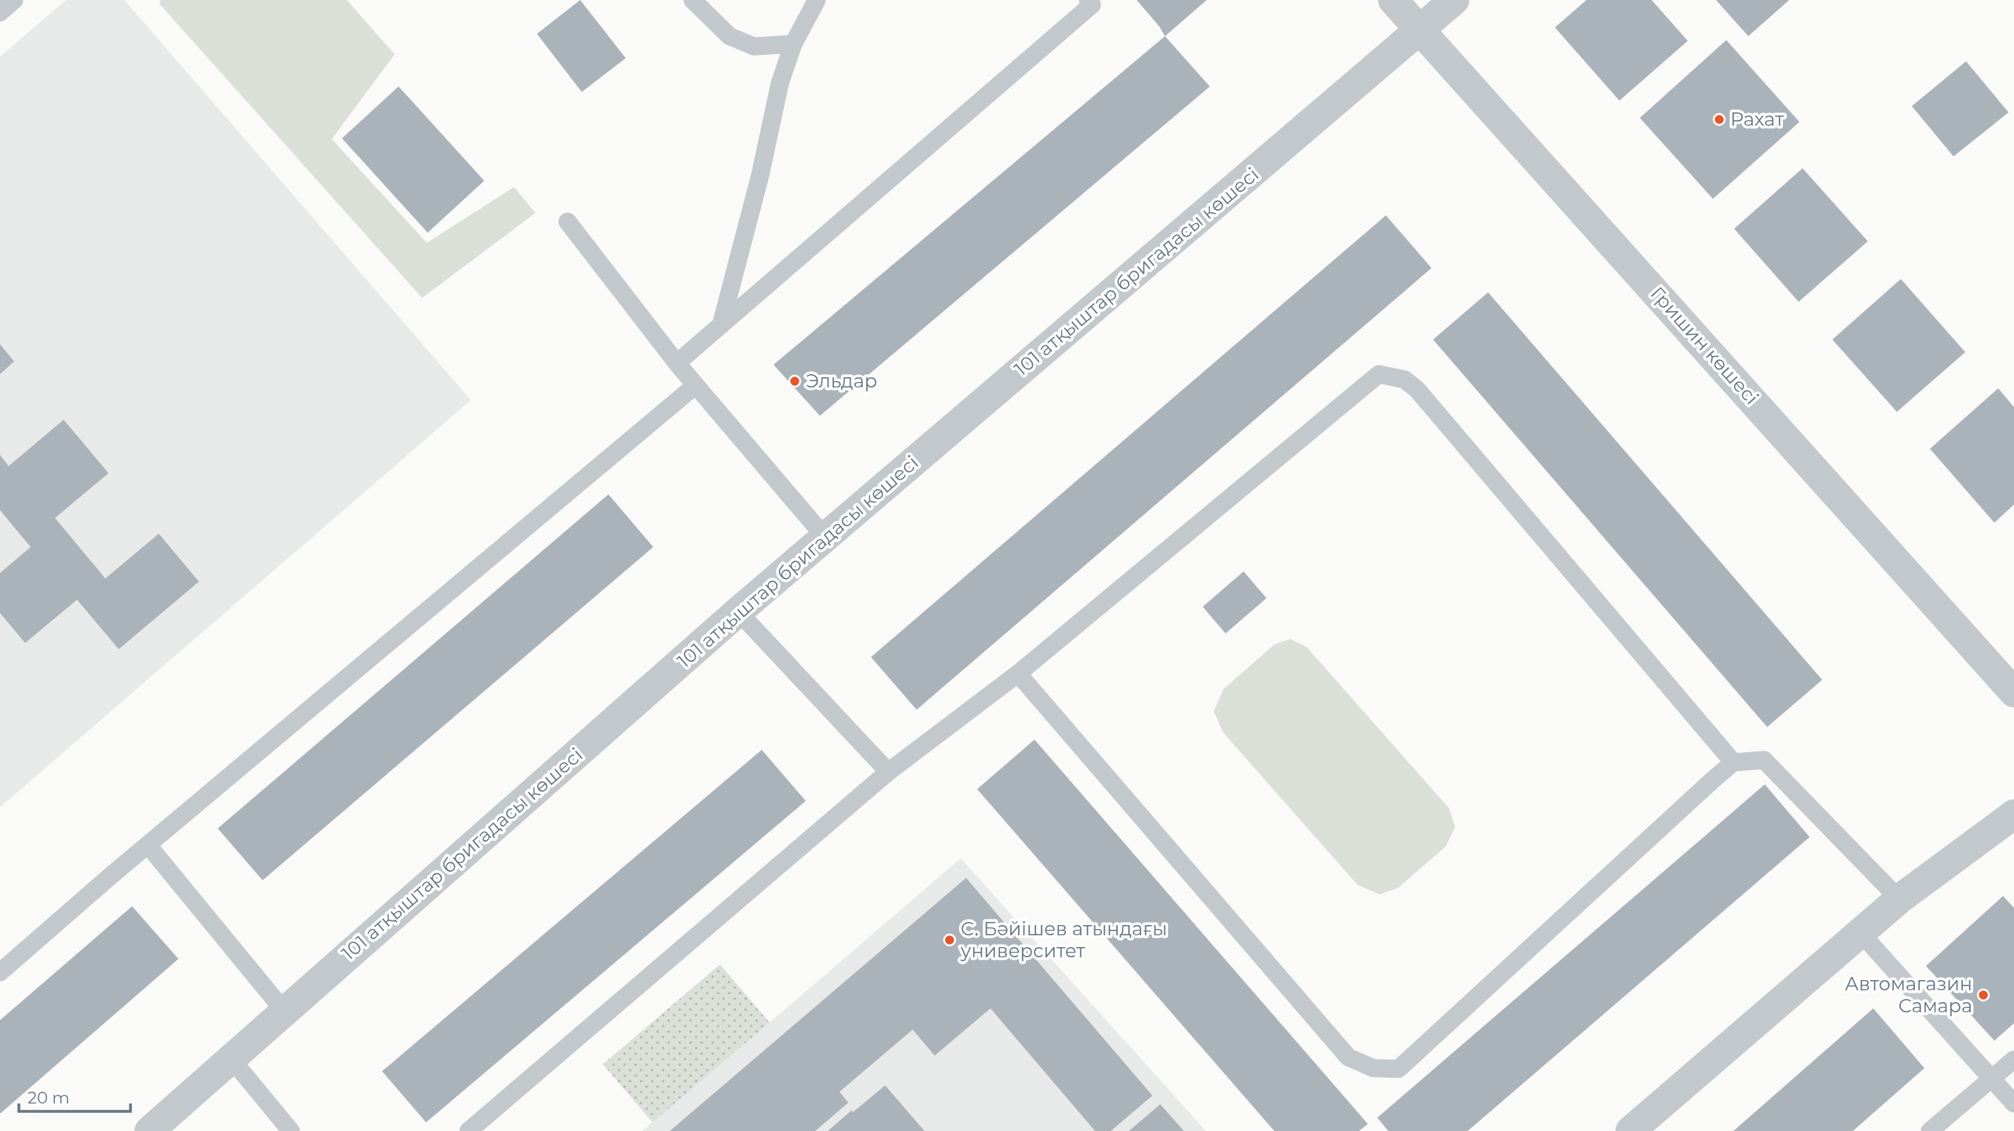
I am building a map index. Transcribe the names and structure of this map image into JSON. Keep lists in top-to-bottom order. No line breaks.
{"streets":{"street":["101 атқыштар бригадасы көшесі","Гришин көшесі"]},"crossings":[["101 атқыштар бригадасы көшесі","Гришин көшесі"]],"places":["Рахат","Эльдар","С. Бәйішев атындағы университет","Автомагазин Самара"],"scale_bar":"20 m"}
